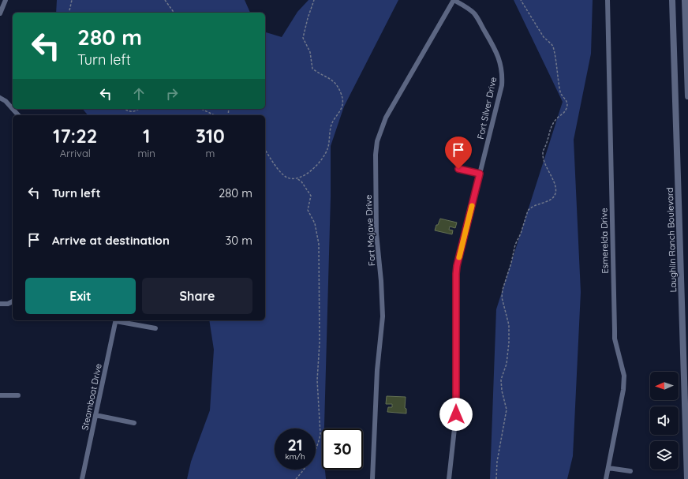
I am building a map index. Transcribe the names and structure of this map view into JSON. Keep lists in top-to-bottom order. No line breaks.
{"streets":{"street":["Fort Silver Drive","Fort Mojave Drive","Laughlin Ranch Boulevard","Esmerelda Drive","Steamboat Drive"]},"crossings":[["Fort Silver Drive","Fort Mojave Drive"]],"north":"left","page":{"turn":["280 m","Turn left"],"eta":["17:22","Arrival","1","min","310","m"],"list":[{"name":"Turn left","value":"280 m"},{"name":"Arrive at destination","value":"30 m"}],"buttons":["Exit","Share"],"speed":"21 km/h","limit":"30"}}
